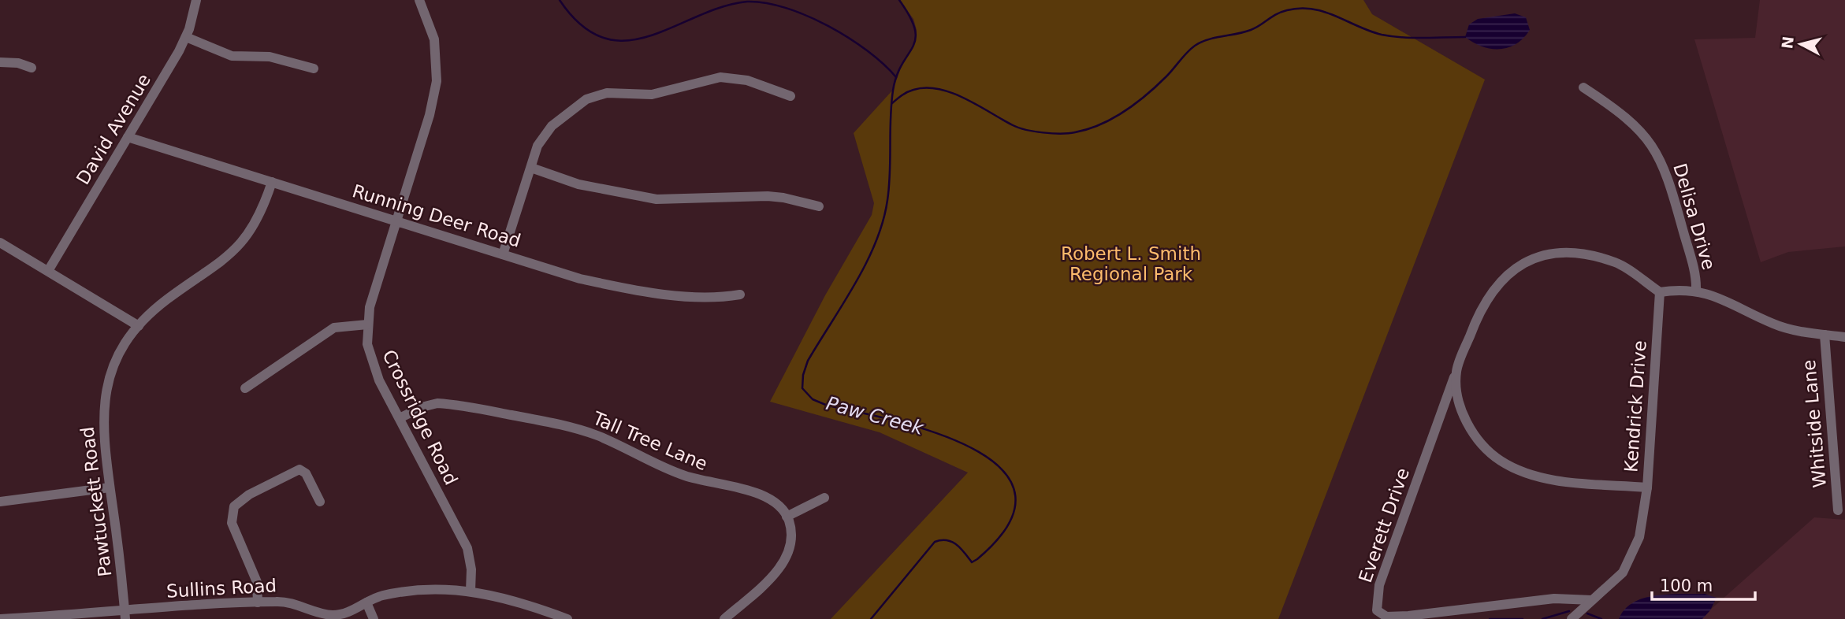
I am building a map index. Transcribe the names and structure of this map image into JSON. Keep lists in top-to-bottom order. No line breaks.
{"streets":{"street":["David Avenue","Running Deer Road","Delisa Drive","Kendrick Drive","Crossridge Road","Whitside Lane","Tall Tree Lane","Pawtuckett Road","Everett Drive","Sullins Road"]},"crossings":[["David Avenue","Running Deer Road"],["Running Deer Road","Crossridge Road"],["Running Deer Road","Pawtuckett Road"],["Kendrick Drive","Everett Drive"],["Crossridge Road","Tall Tree Lane"],["Crossridge Road","Sullins Road"],["Pawtuckett Road","Sullins Road"]],"water":["Paw Creek"],"parks":["Robert L. Smith Regional Park"],"scale_bar":"100 m","north":"left"}
